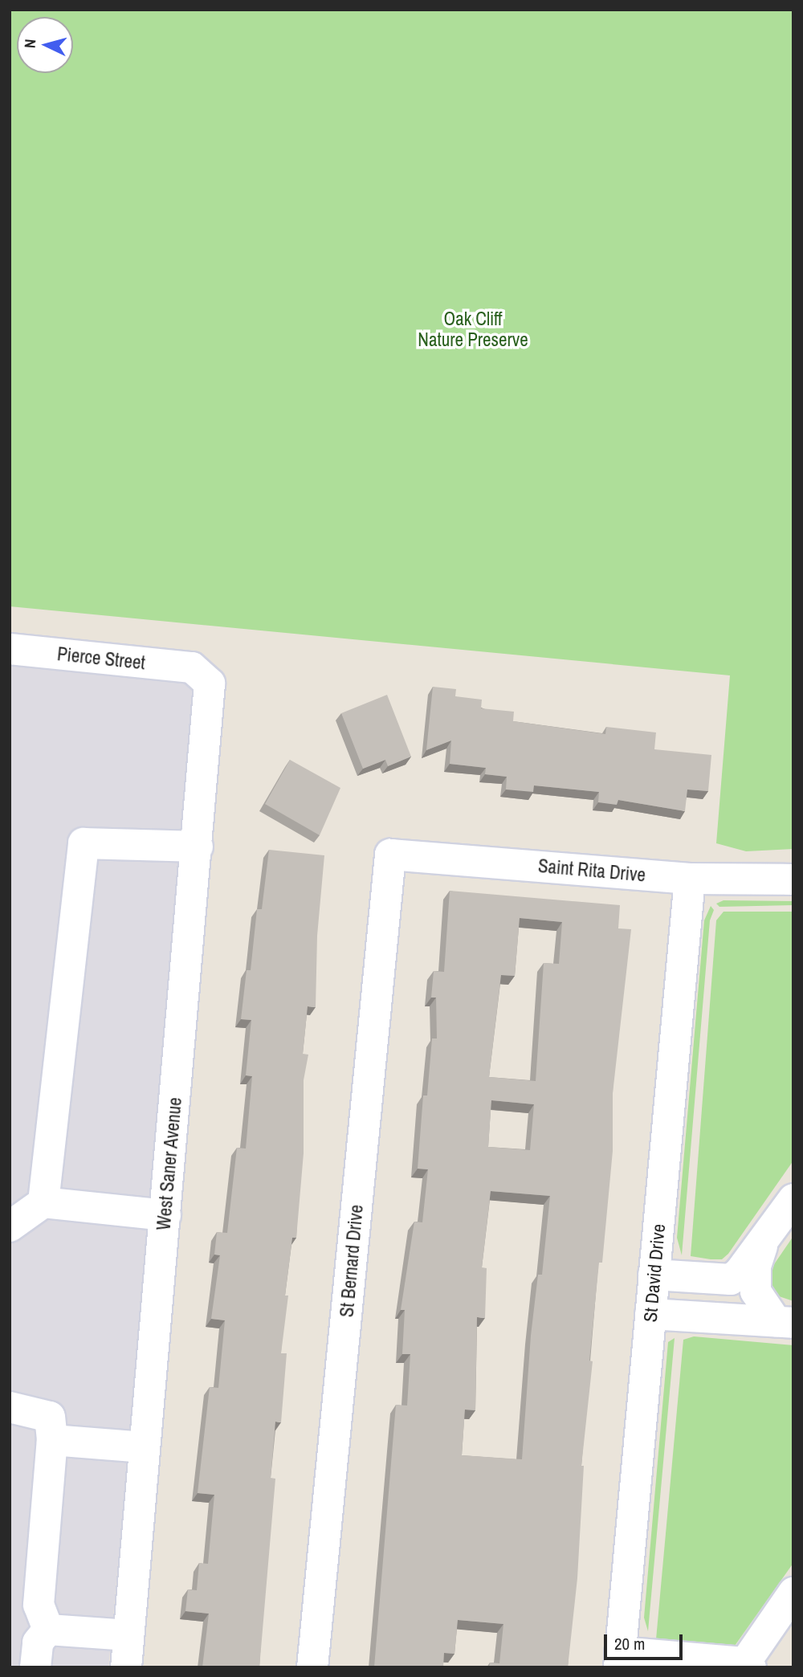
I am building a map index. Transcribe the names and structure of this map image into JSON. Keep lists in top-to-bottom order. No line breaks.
{"streets":{"street":["Pierce Street","Saint Rita Drive","West Saner Avenue","St Bernard Drive","St David Drive"]},"crossings":[["Pierce Street","West Saner Avenue"],["Saint Rita Drive","St Bernard Drive"],["Saint Rita Drive","St David Drive"]],"parks":["Oak Cliff Nature Preserve"],"scale_bar":"20 m","north":"left"}
